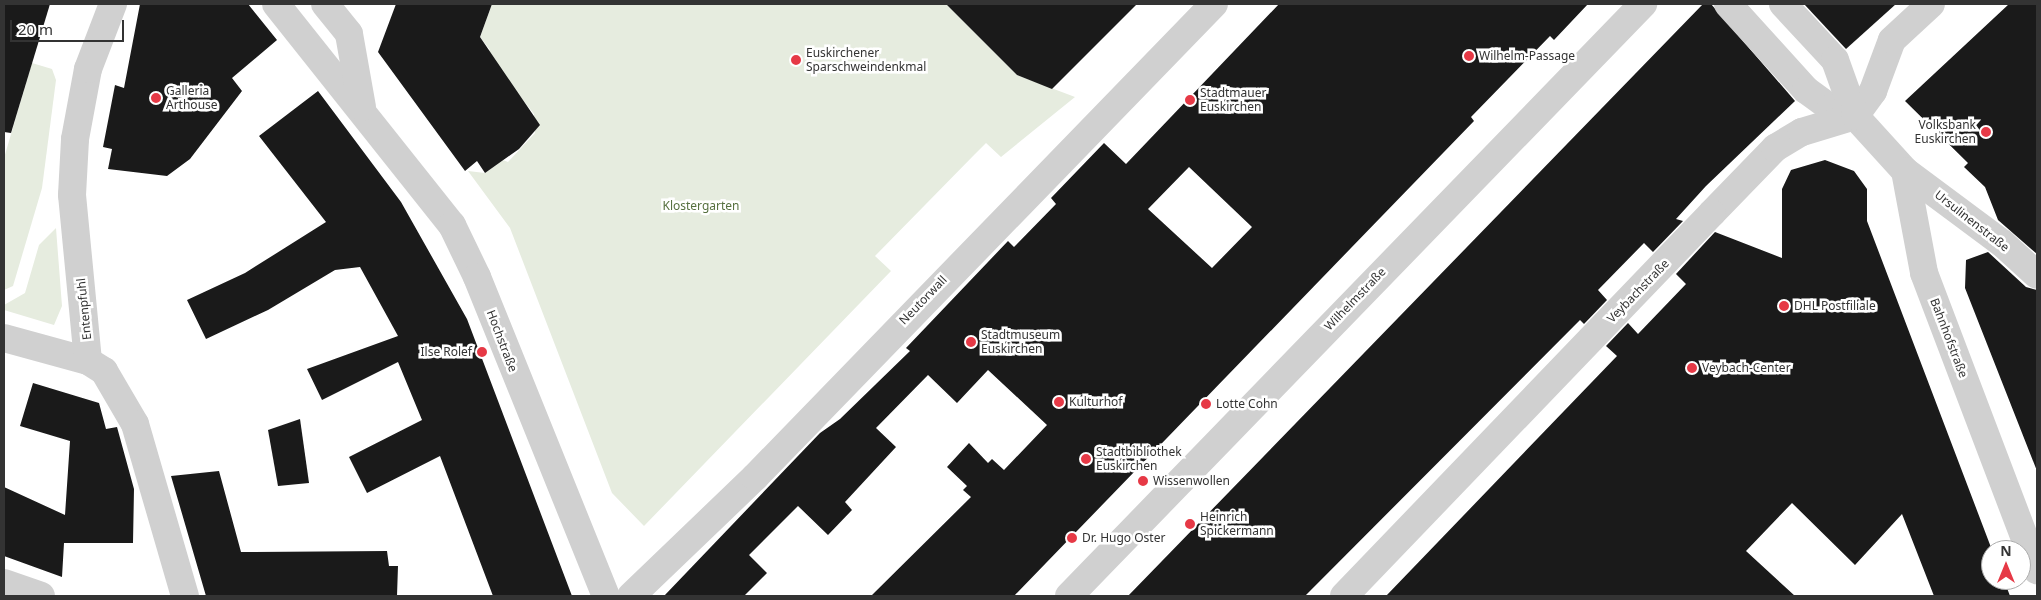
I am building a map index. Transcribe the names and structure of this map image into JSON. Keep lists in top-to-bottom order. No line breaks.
{"streets":{"street":["Ursulinenstraße","Veybachstraße","Wilhelmstraße","Neutorwall","Entenpfuhl","Bahnhofstraße","Hochstraße"]},"crossings":[["Ursulinenstraße","Bahnhofstraße"]],"parks":["Klostergarten"],"places":["Wilhelm-Passage","Euskirchener Sparschweindenkmal","Galleria Arthouse","Stadtmauer Euskirchen","Volksbank Euskirchen","DHL Postfiliale","Stadtmuseum Euskirchen","Ilse Rolef","Veybach-Center","Kulturhof","Lotte Cohn","Stadtbibliothek Euskirchen","Wissenwollen","Heinrich Spickermann","Dr. Hugo Oster"],"scale_bar":"20 m","north":"top"}
